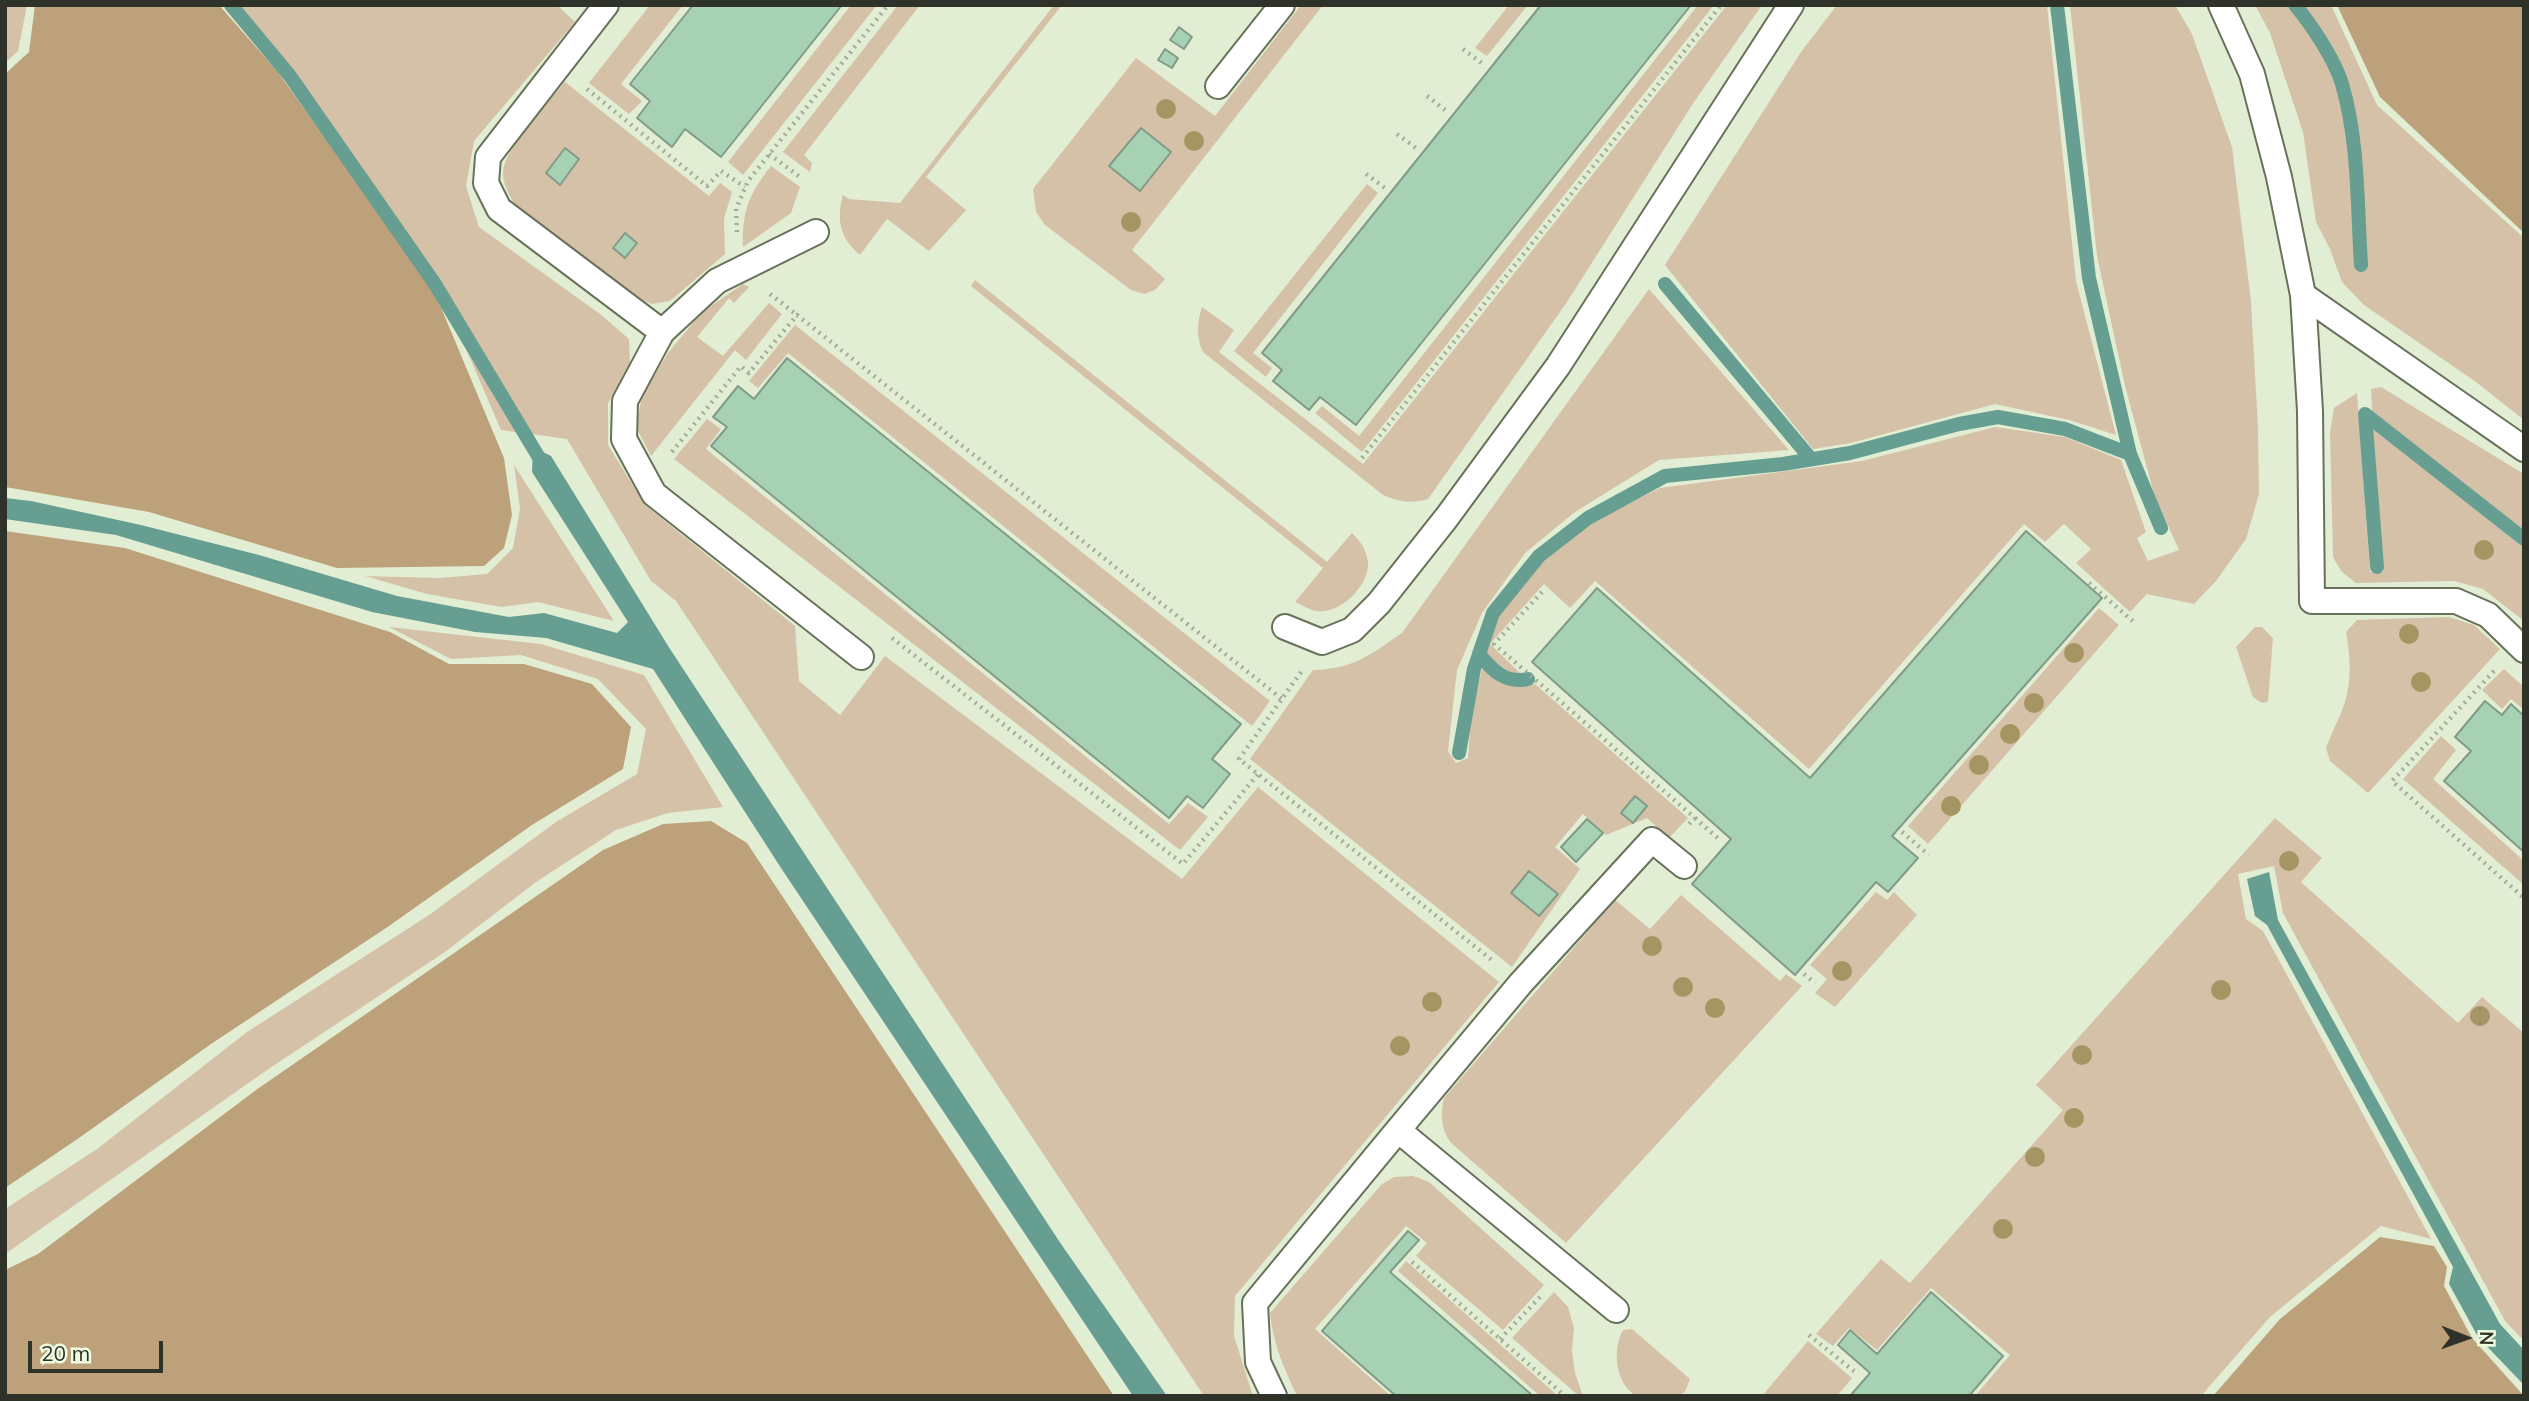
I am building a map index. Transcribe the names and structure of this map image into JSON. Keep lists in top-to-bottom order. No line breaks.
{"scale_bar":"20 m","north":"right"}
